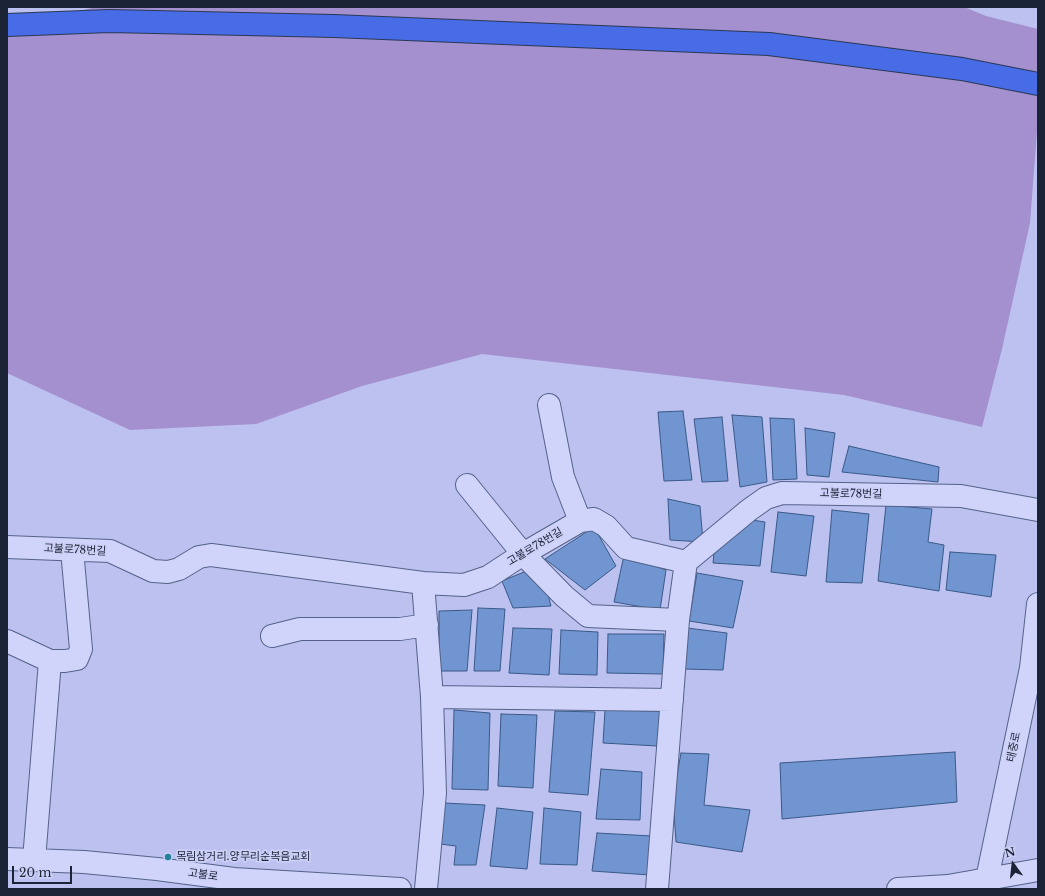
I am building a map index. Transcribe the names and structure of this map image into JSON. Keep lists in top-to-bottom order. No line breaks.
{"streets":{"street":["고불로78번길","태중로","고불로"]},"places":["목림삼거리.양무리순복음교회"],"scale_bar":"20 m","north":"top"}
